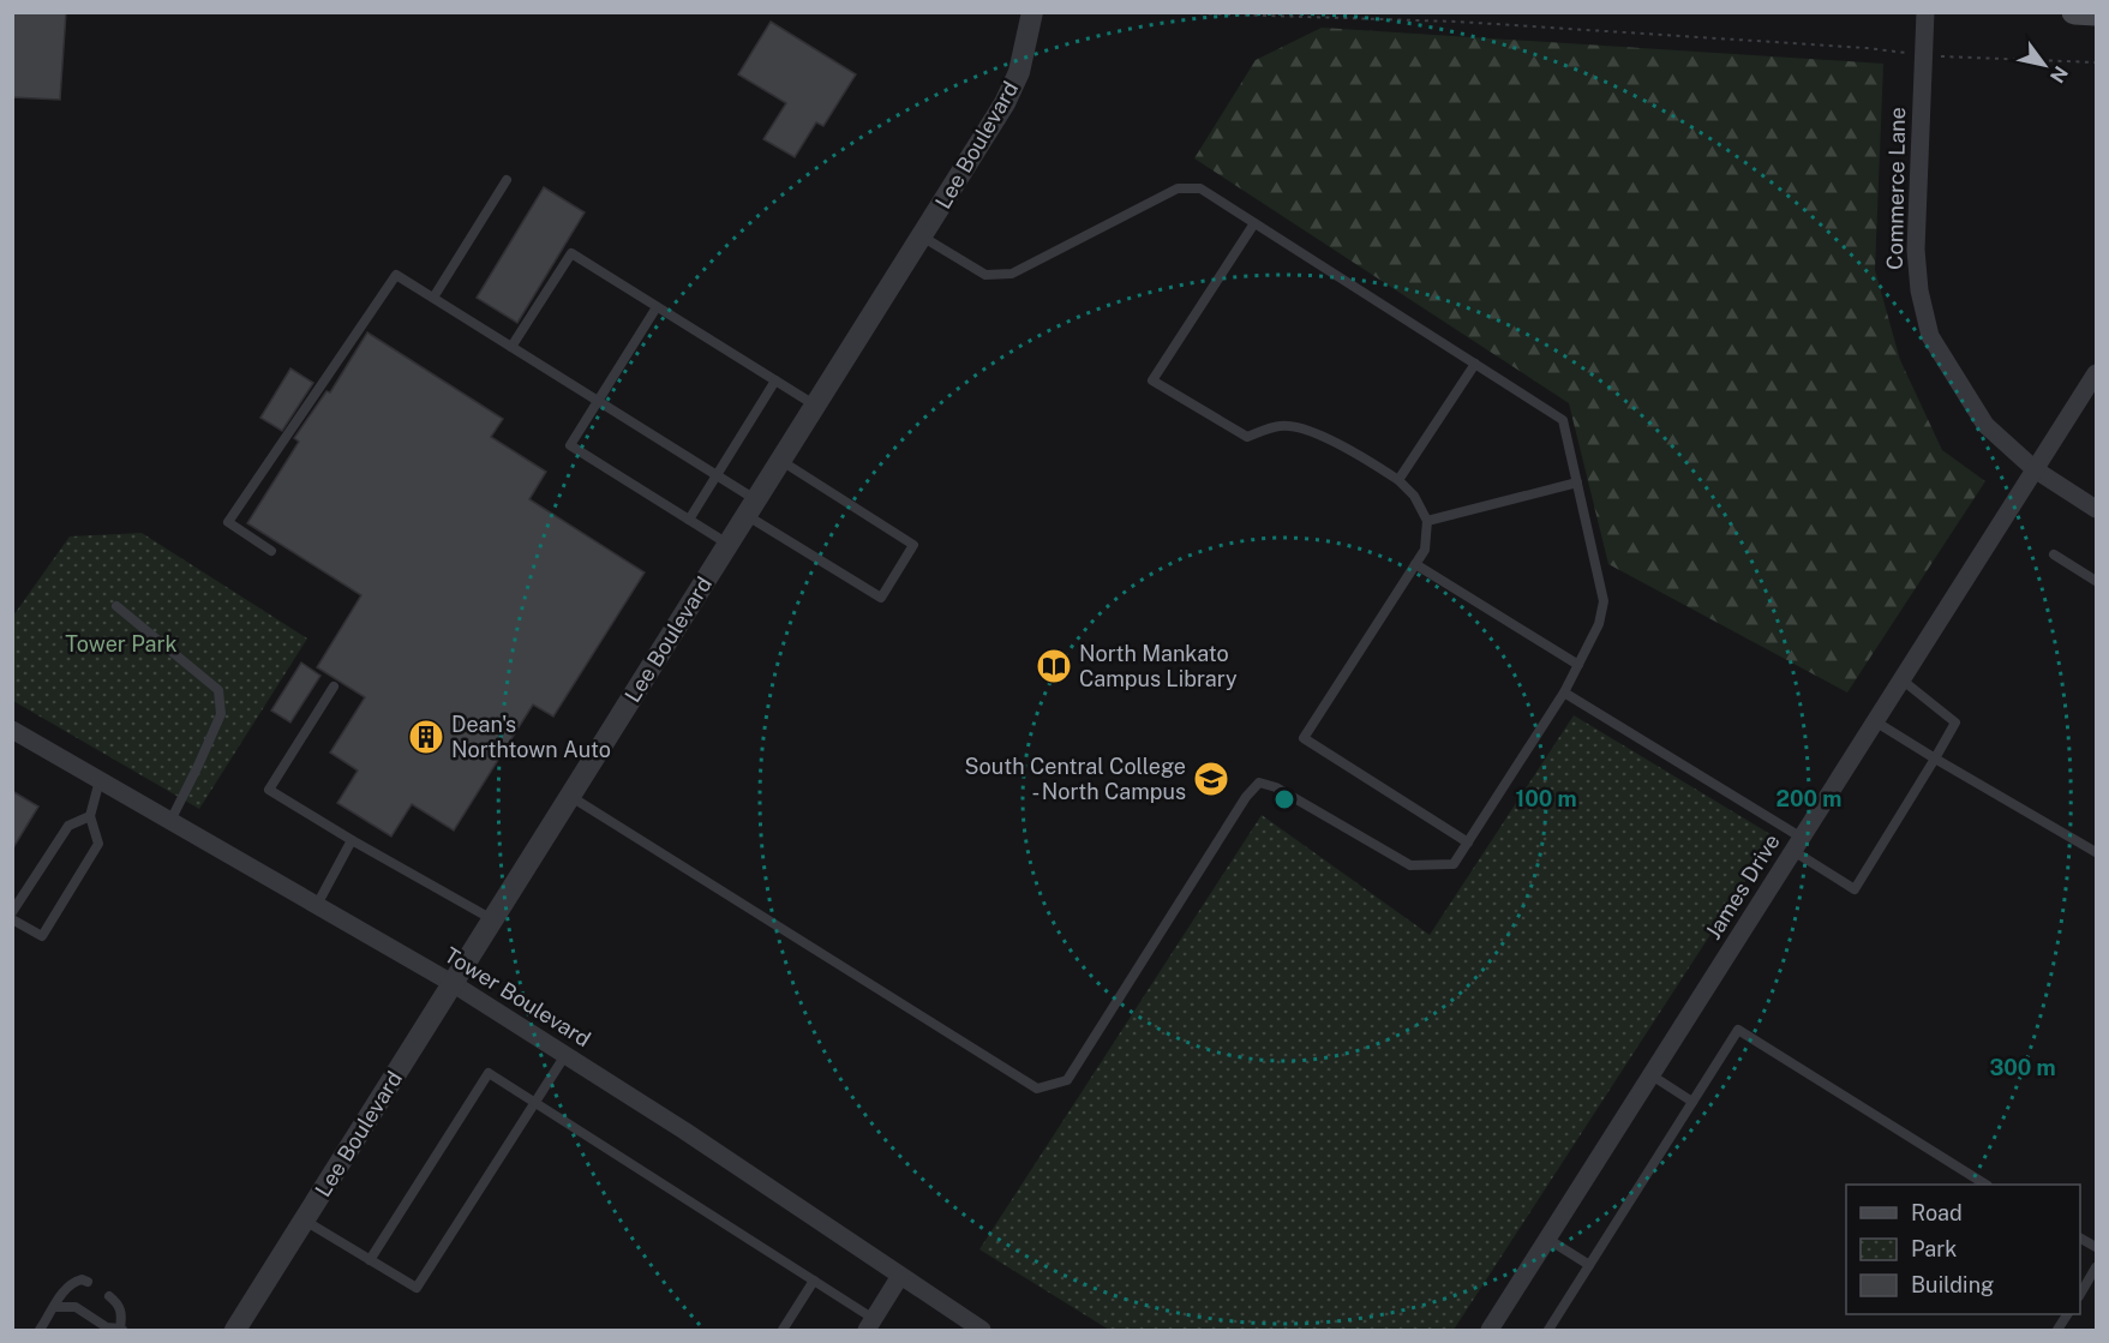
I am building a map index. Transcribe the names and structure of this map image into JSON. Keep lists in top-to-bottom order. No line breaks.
{"streets":{"street":["Lee Boulevard","Commerce Lane","James Drive","Tower Boulevard"]},"crossings":[["Lee Boulevard","Tower Boulevard"],["Commerce Lane","James Drive"]],"parks":["Tower Park"],"places":{"library":["North Mankato Campus Library"],"building":["Dean's Northtown Auto"],"school or university":["South Central College - North Campus"]},"legend":["Road","Park","Building"],"north":"bottom right","rings":["100 m","200 m","300 m"]}
